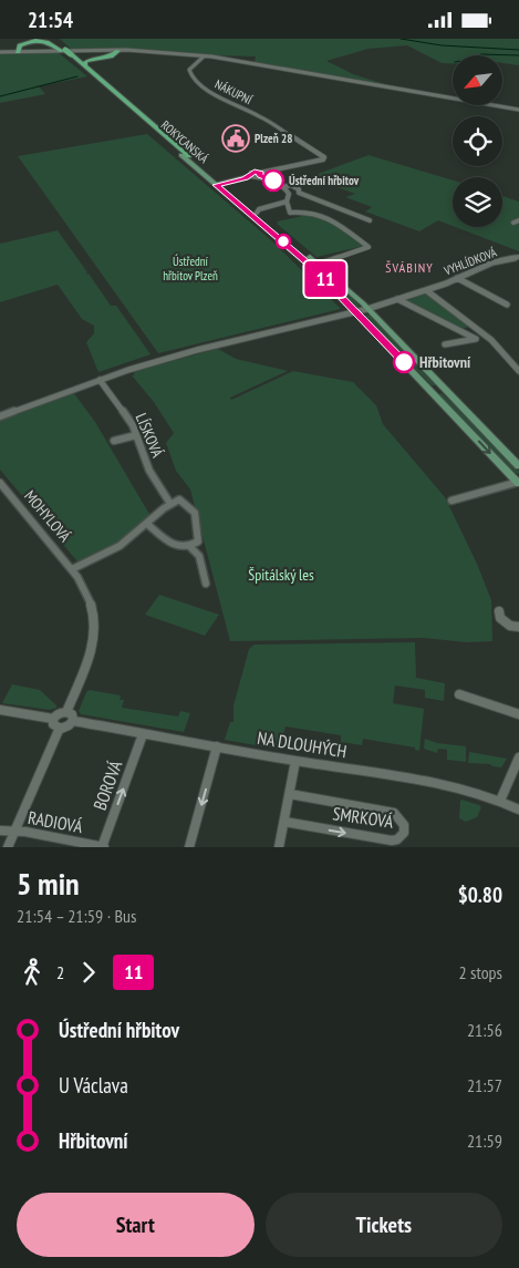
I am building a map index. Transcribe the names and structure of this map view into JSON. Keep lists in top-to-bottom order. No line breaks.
{"streets":{"highway":["ROKYCANSKÁ"],"street":["NÁKUPNÍ","VYHLÍDKOVÁ","LÍSKOVÁ","MOHYLOVÁ","NA DLOUHÝCH","BOROVÁ","SMRKOVÁ","RADIOVÁ"]},"crossings":[["ROKYCANSKÁ","VYHLÍDKOVÁ"],["MOHYLOVÁ","NA DLOUHÝCH"],["NA DLOUHÝCH","BOROVÁ"],["BOROVÁ","RADIOVÁ"]],"one_way":["BOROVÁ"],"districts":["ŠVÁBINY"],"parks":["Ústřední hřbitov Plzeň","Špitálský les"],"places":{"public building":["Plzeň 28"],"other":["Ústřední hřbitov","Hřbitovní"]},"lines":["bus line 11"],"north":"bottom left","page":{"status":"21:54","on_map":"11","heading":["5 min","21:54 – 21:59 · Bus","$0.80"],"legs":["2","11","2 stops"],"list":[{"name":"Ústřední hřbitov","value":"21:56"},{"name":"U Václava","value":"21:57"},{"name":"Hřbitovní","value":"21:59"}],"buttons":["Start","Tickets"]}}
